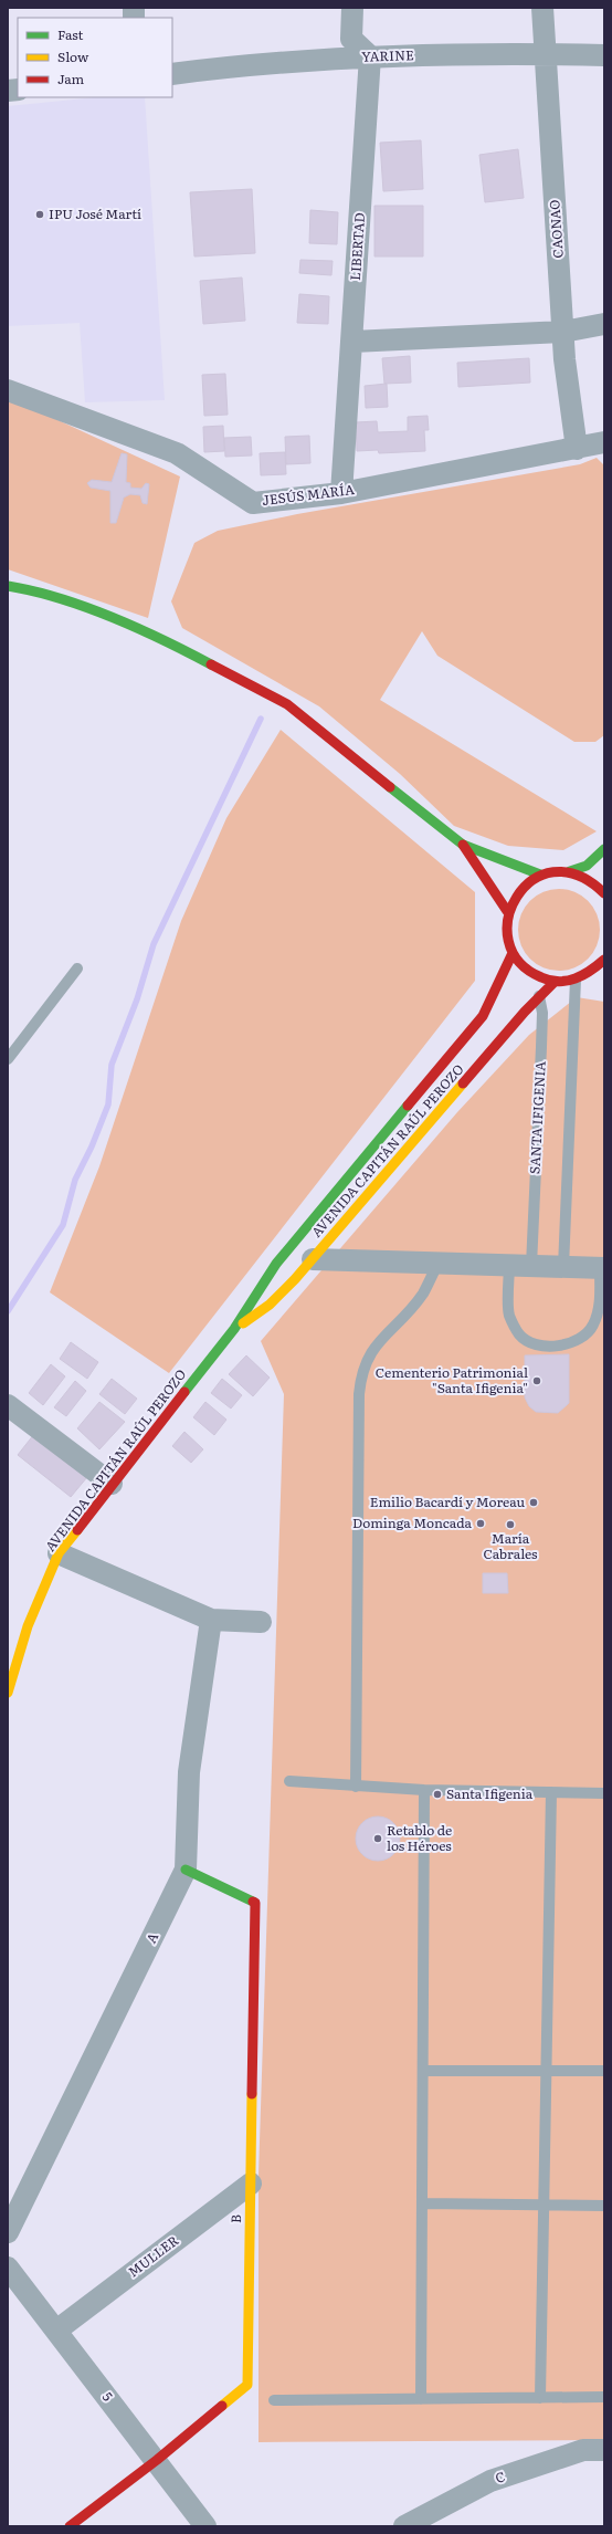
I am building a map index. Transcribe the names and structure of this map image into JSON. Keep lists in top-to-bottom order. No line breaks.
{"streets":{"main road":["AVENIDA CAPITÁN RAÚL PEROZO","B"],"street":["YARINE","CAONAO","LIBERTAD","JESÚS MARÍA","A","MULLER","5","C"],"lane":["SANTA IFIGENIA"]},"crossings":[["YARINE","CAONAO"],["YARINE","LIBERTAD"],["CAONAO","JESÚS MARÍA"],["LIBERTAD","JESÚS MARÍA"],["SANTA IFIGENIA","AVENIDA CAPITÁN RAÚL PEROZO"],["A","B"],["B","MULLER"],["B","5"],["MULLER","5"]],"places":["IPU José Martí","Cementerio Patrimonial \"Santa Ifigenia\"","Emilio Bacardí y Moreau","Dominga Moncada","María Cabrales","Santa Ifigenia","Retablo de los Héroes"],"legend":["Fast","Slow","Jam"]}
